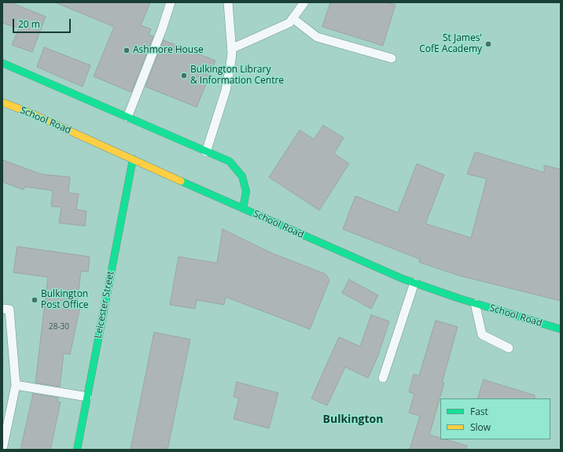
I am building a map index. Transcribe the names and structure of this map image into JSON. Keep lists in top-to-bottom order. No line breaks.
{"streets":{"main road":["School Road","Leicester Street"]},"crossings":[["School Road","Leicester Street"]],"districts":["Bulkington"],"places":["St James' CofE Academy","Ashmore House","Bulkington Library & Information Centre","Bulkington Post Office"],"house_numbers":["28-30"],"legend":["Fast","Slow"],"scale_bar":"20 m"}
